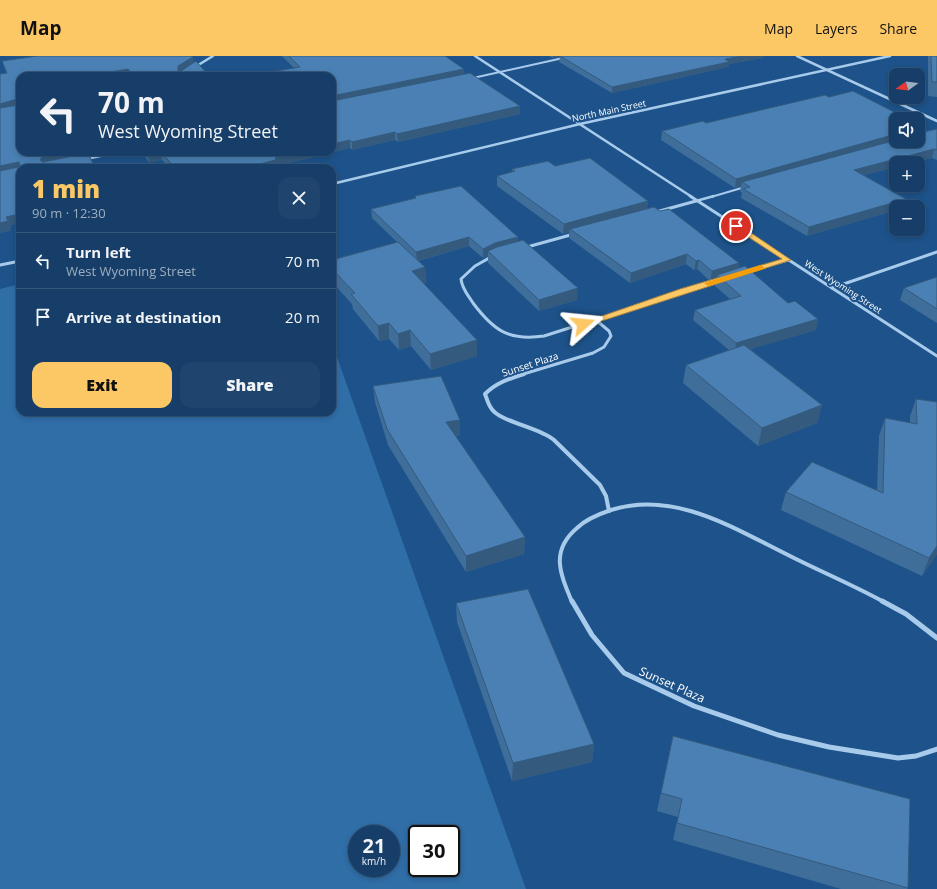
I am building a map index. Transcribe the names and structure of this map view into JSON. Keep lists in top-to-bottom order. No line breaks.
{"streets":{"street":["North Main Street","West Wyoming Street","Sunset Plaza"]},"crossings":[["North Main Street","West Wyoming Street"]],"north":"left","page":{"header":"Map","nav":["Map","Layers","Share"],"map_buttons":["+","−"],"turn":["70 m","West Wyoming Street"],"heading":["1 min","90 m · 12:30"],"list":[{"name":"Turn left","note":"West Wyoming Street","value":"70 m"},{"name":"Arrive at destination","value":"20 m"}],"buttons":["Exit","Share"],"speed":"21 km/h","limit":"30"}}
